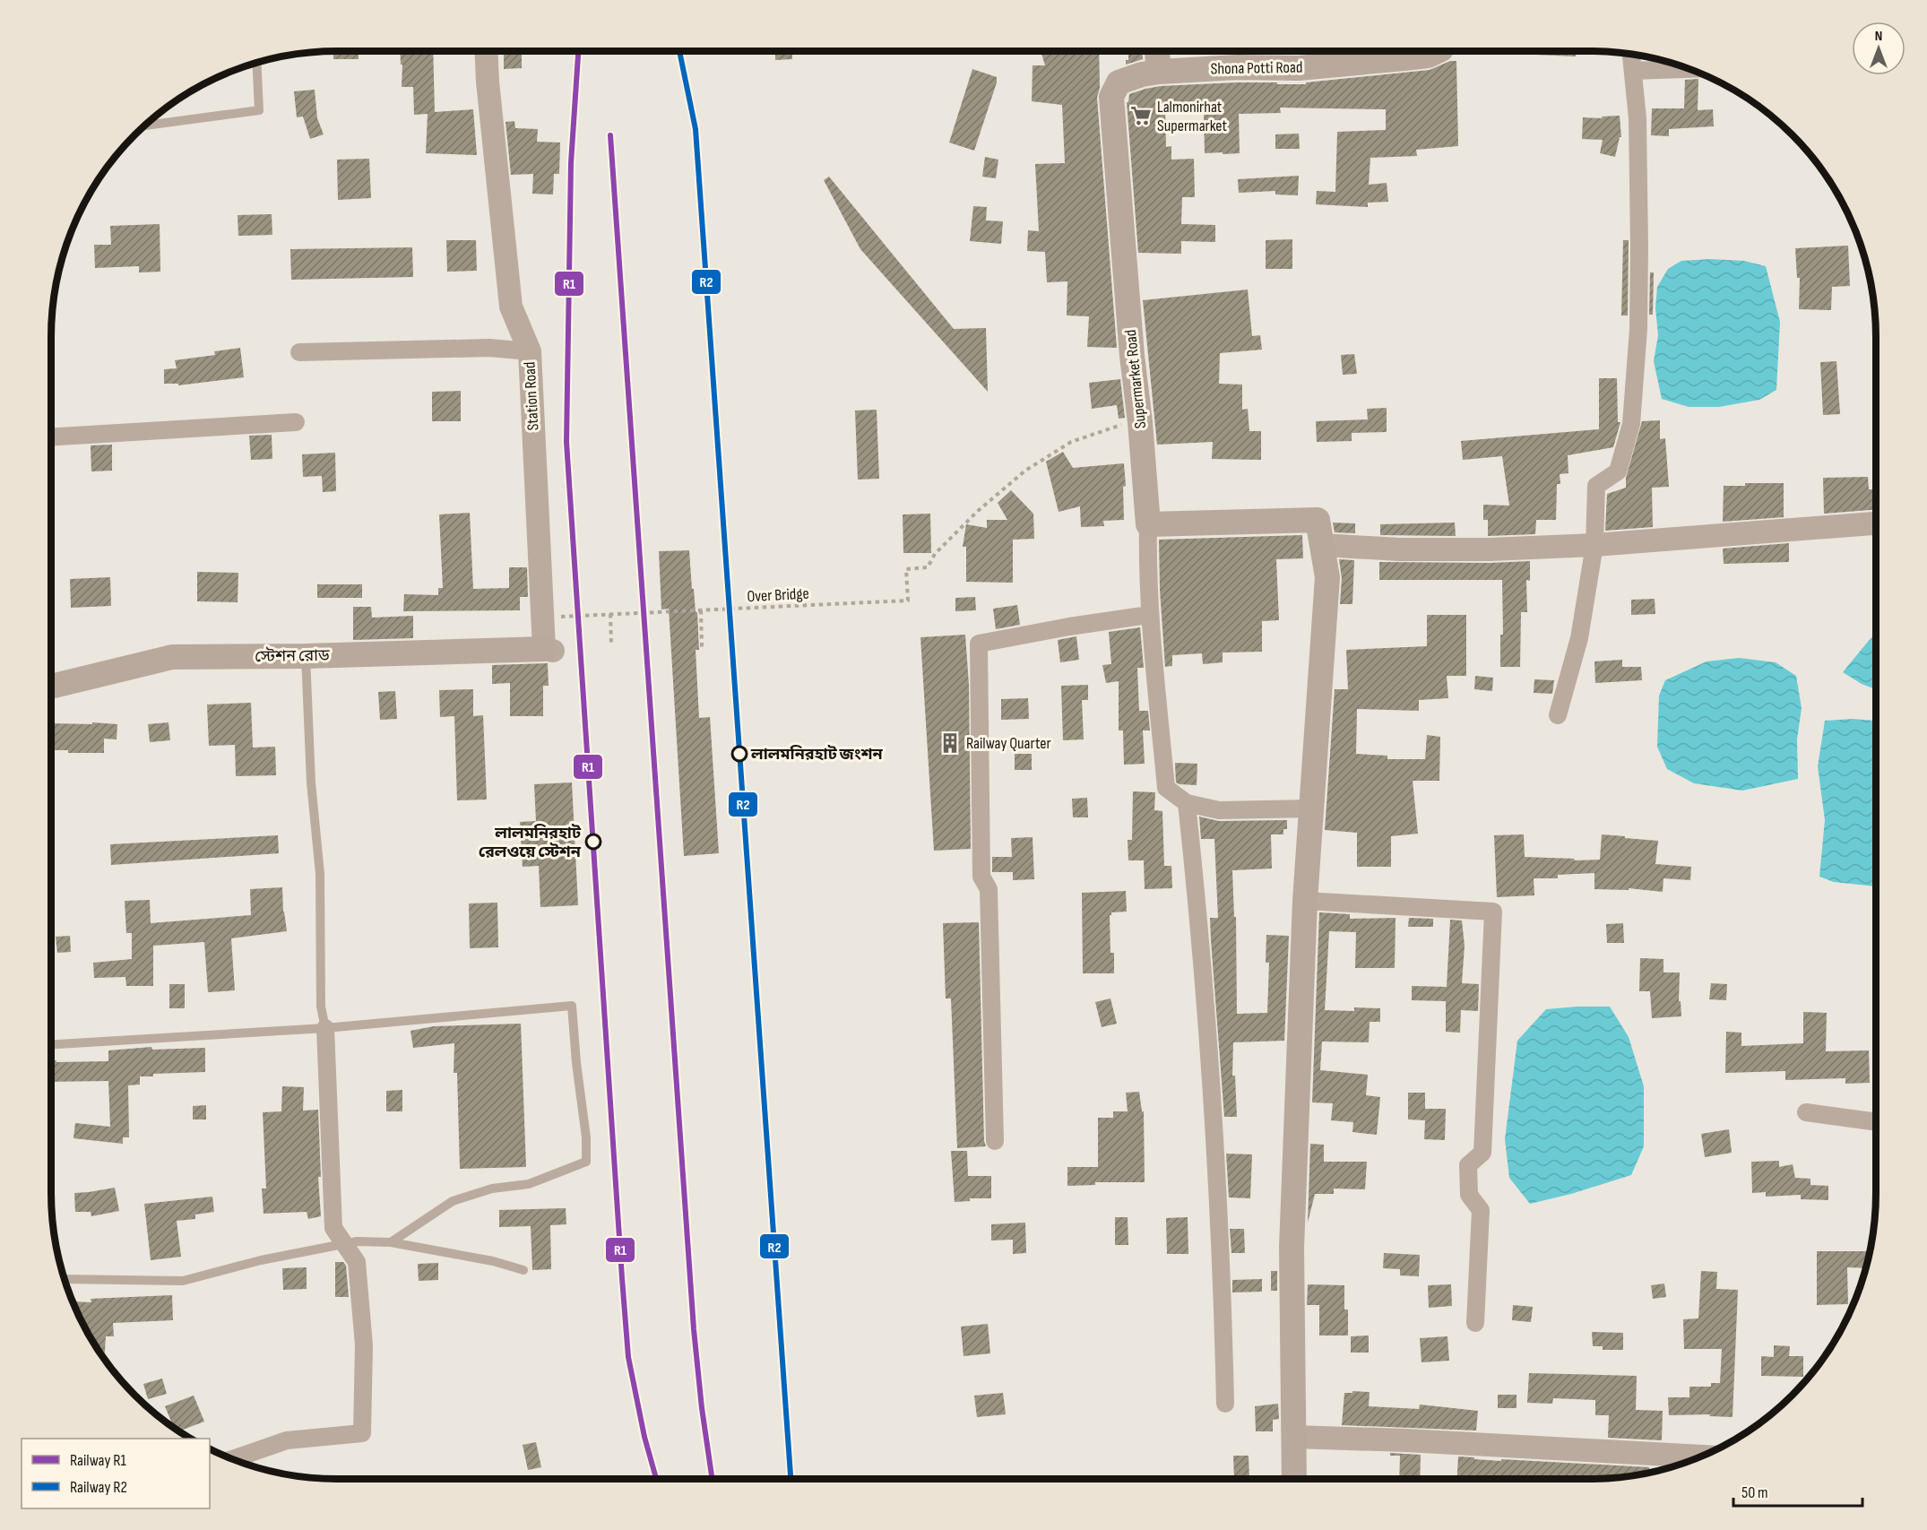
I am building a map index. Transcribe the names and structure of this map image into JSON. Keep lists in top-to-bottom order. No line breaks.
{"streets":{"main road":["Shona Potti Road","Supermarket Road","স্টেশন রোড"],"street":["Station Road"],"path":["Over Bridge"]},"crossings":[["Shona Potti Road","Supermarket Road"],["Supermarket Road","Over Bridge"],["Station Road","স্টেশন রোড"]],"places":{"supermarket":["Lalmonirhat Supermarket"],"building":["Railway Quarter"],"other":["লালমনিরহাট জংশন","লালমনিরহাট রেলওয়ে স্টেশন"]},"lines":["rail line R1","rail line R2"],"legend":["Railway R1","Railway R2"],"scale_bar":"50 m","north":"top"}
